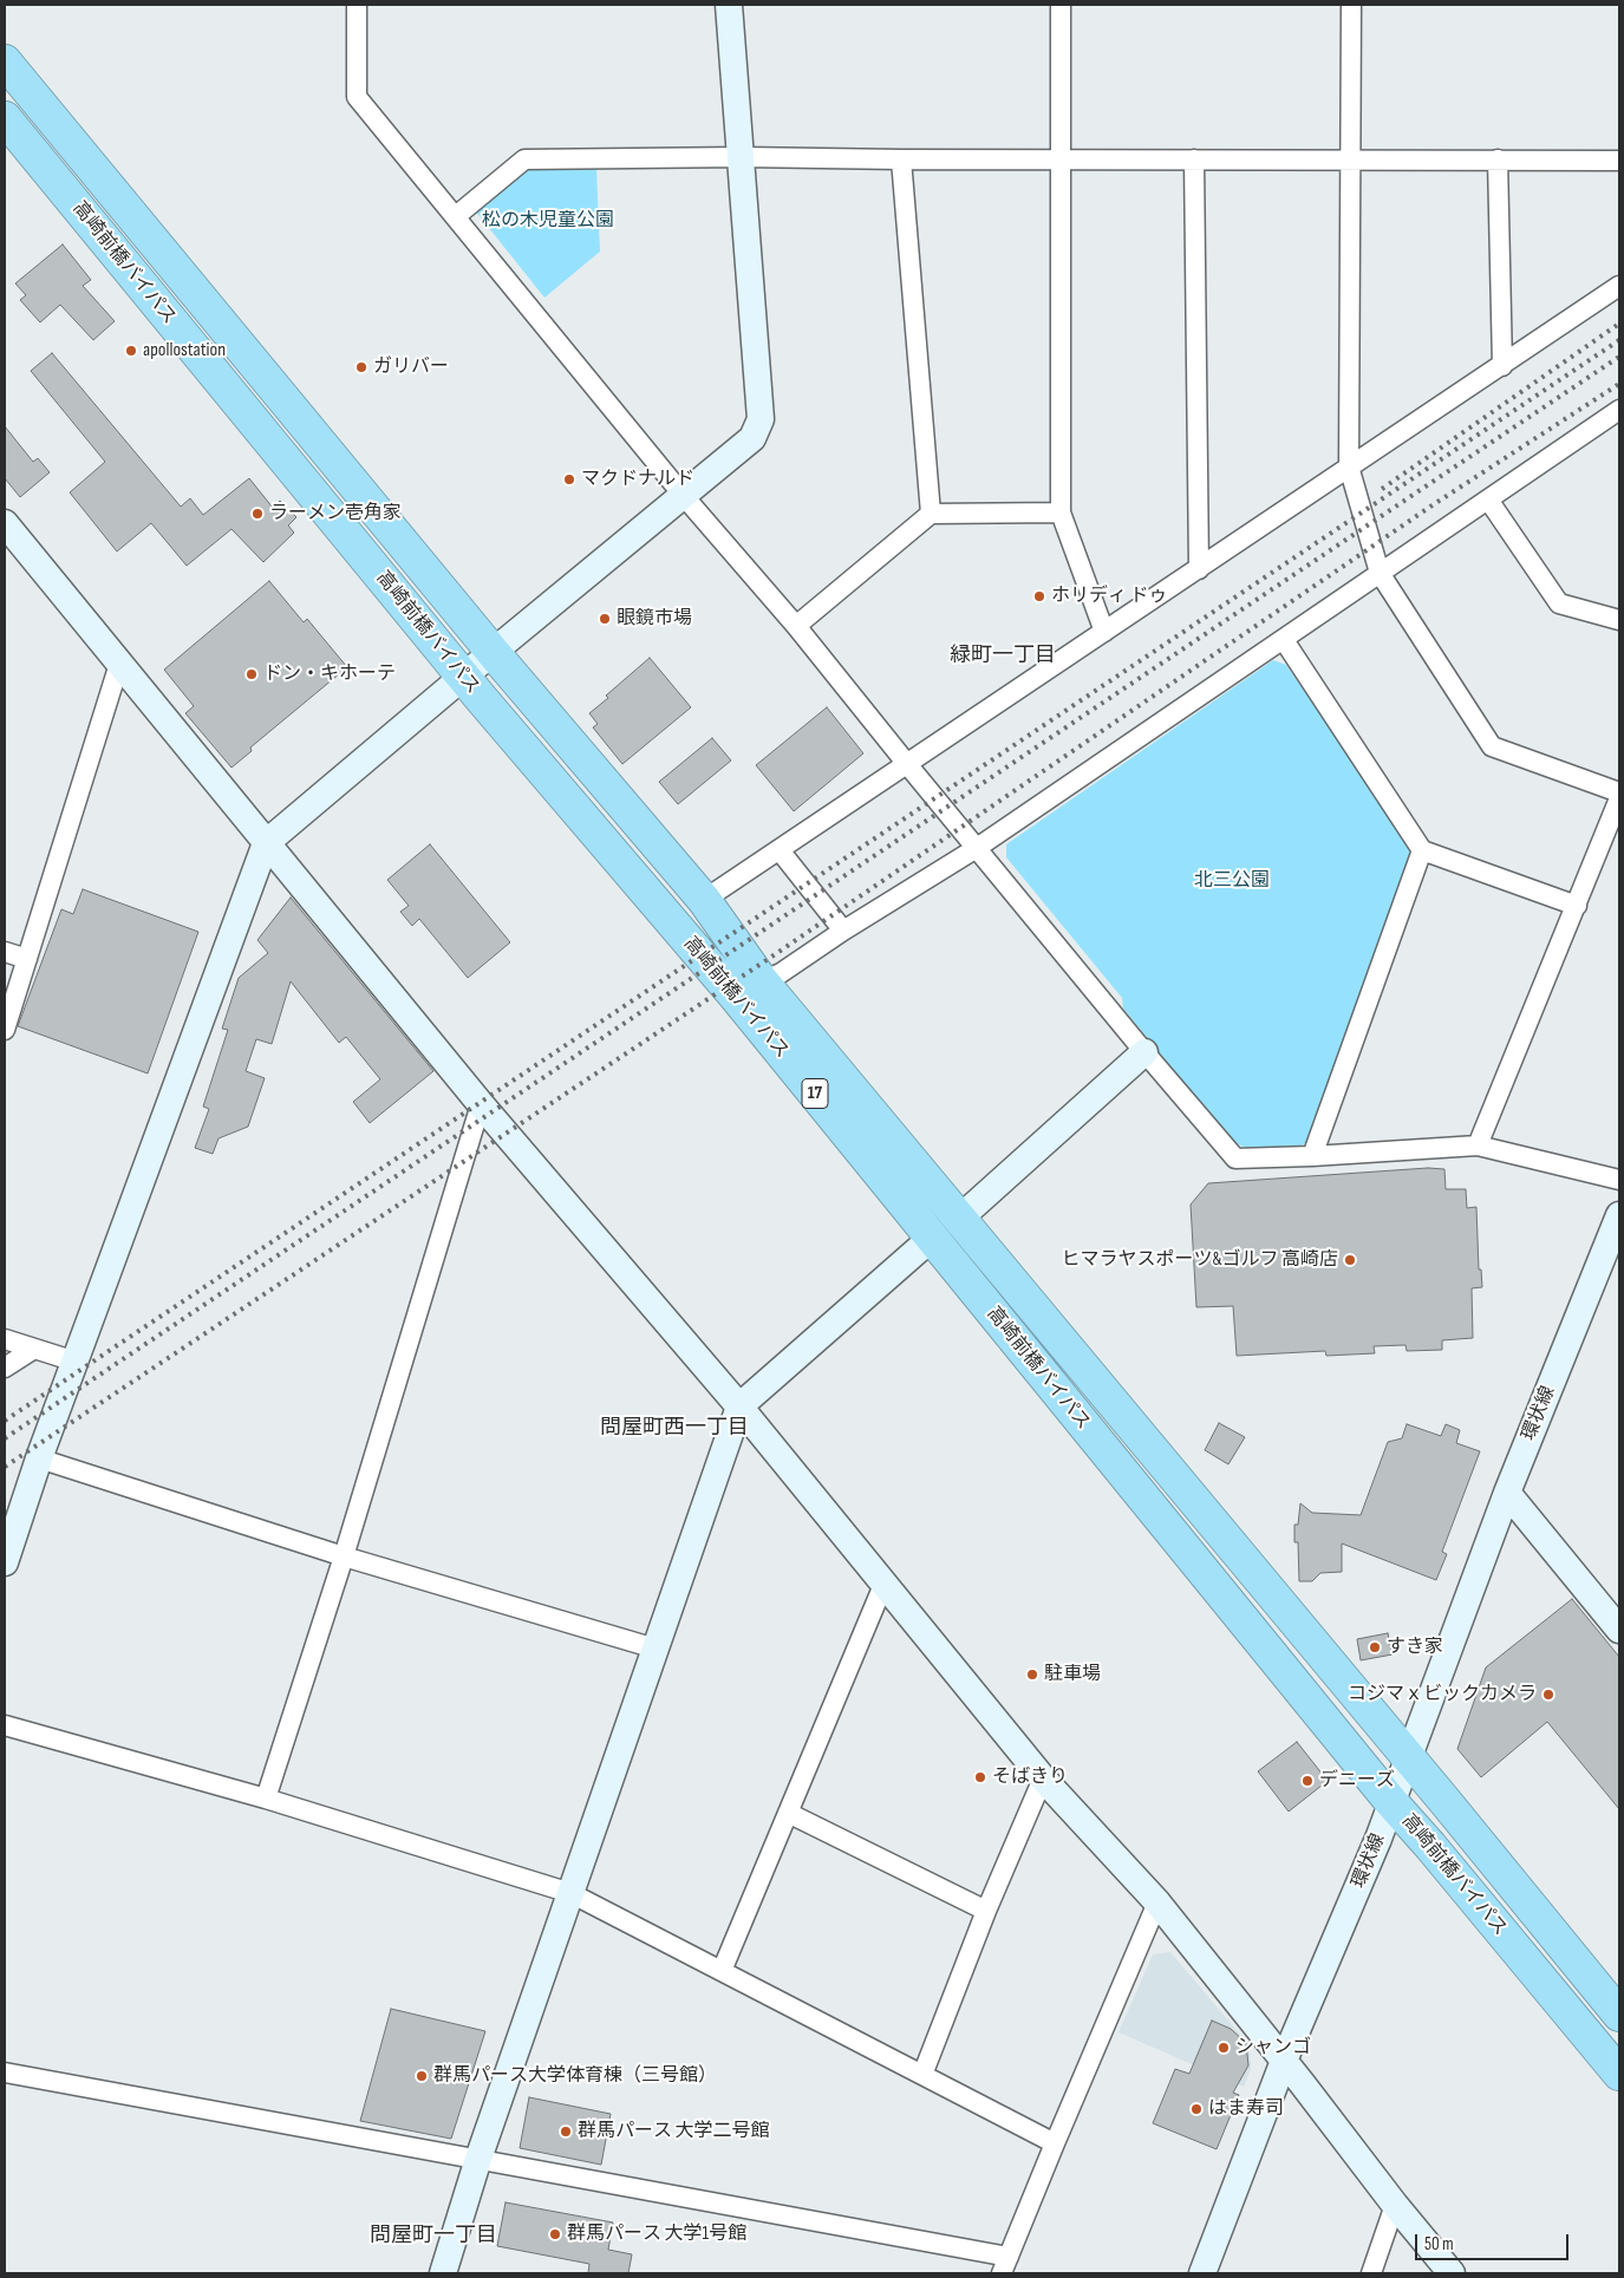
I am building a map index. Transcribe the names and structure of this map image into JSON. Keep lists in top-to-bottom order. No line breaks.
{"streets":{"highway":["高崎前橋バイパス","17"],"street":["環状線"]},"crossings":[["高崎前橋バイパス","環状線"]],"districts":["緑町一丁目","問屋町西一丁目","問屋町一丁目"],"parks":["松の木児童公園","北三公園"],"places":["apollostation","ガリバー","マクドナルド","ラーメン壱角家","ホリディ ドゥ","眼鏡市場","ドン・キホーテ","ヒマラヤスポーツ&ゴルフ 高崎店","すき家","駐車場","コジマｘビックカメラ","そばきり","デニーズ","シャンゴ","群馬パース大学体育棟（三号館）","はま寿司","群馬パース 大学二号館","群馬パース 大学1号館"],"scale_bar":"50 m"}
